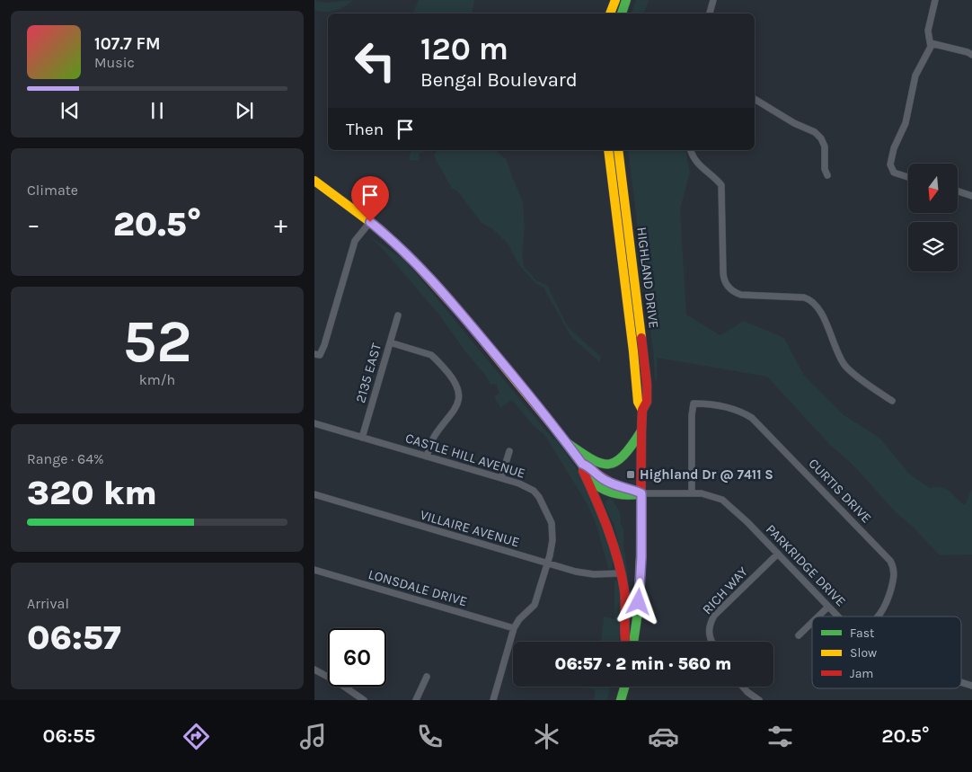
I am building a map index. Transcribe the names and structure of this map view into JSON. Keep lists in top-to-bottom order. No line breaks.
{"streets":{"main road":["HIGHLAND DRIVE"],"street":["2135 EAST","CASTLE HILL AVENUE","CURTIS DRIVE","VILLAIRE AVENUE","PARKRIDGE DRIVE","LONSDALE DRIVE","RICH WAY"]},"crossings":[["HIGHLAND DRIVE","PARKRIDGE DRIVE"],["2135 EAST","CASTLE HILL AVENUE"],["CASTLE HILL AVENUE","VILLAIRE AVENUE"],["CASTLE HILL AVENUE","LONSDALE DRIVE"],["CURTIS DRIVE","PARKRIDGE DRIVE"],["PARKRIDGE DRIVE","RICH WAY"]],"places":{"transit":["Highland Dr @ 7411 S"]},"legend":["Fast","Slow","Jam"],"north":"bottom","page":{"turn":["120 m","Bengal Boulevard"],"song":["107.7 FM","Music"],"then":"Then","tile":["Climate",["52","km/h"],["Range · 64%","320 km"],["Arrival","06:57"]],"heat":["−","20.5°","+"],"limit":"60","trip":"06:57 · 2 min · 560 m","tabs":["06:55","20.5°"]}}
